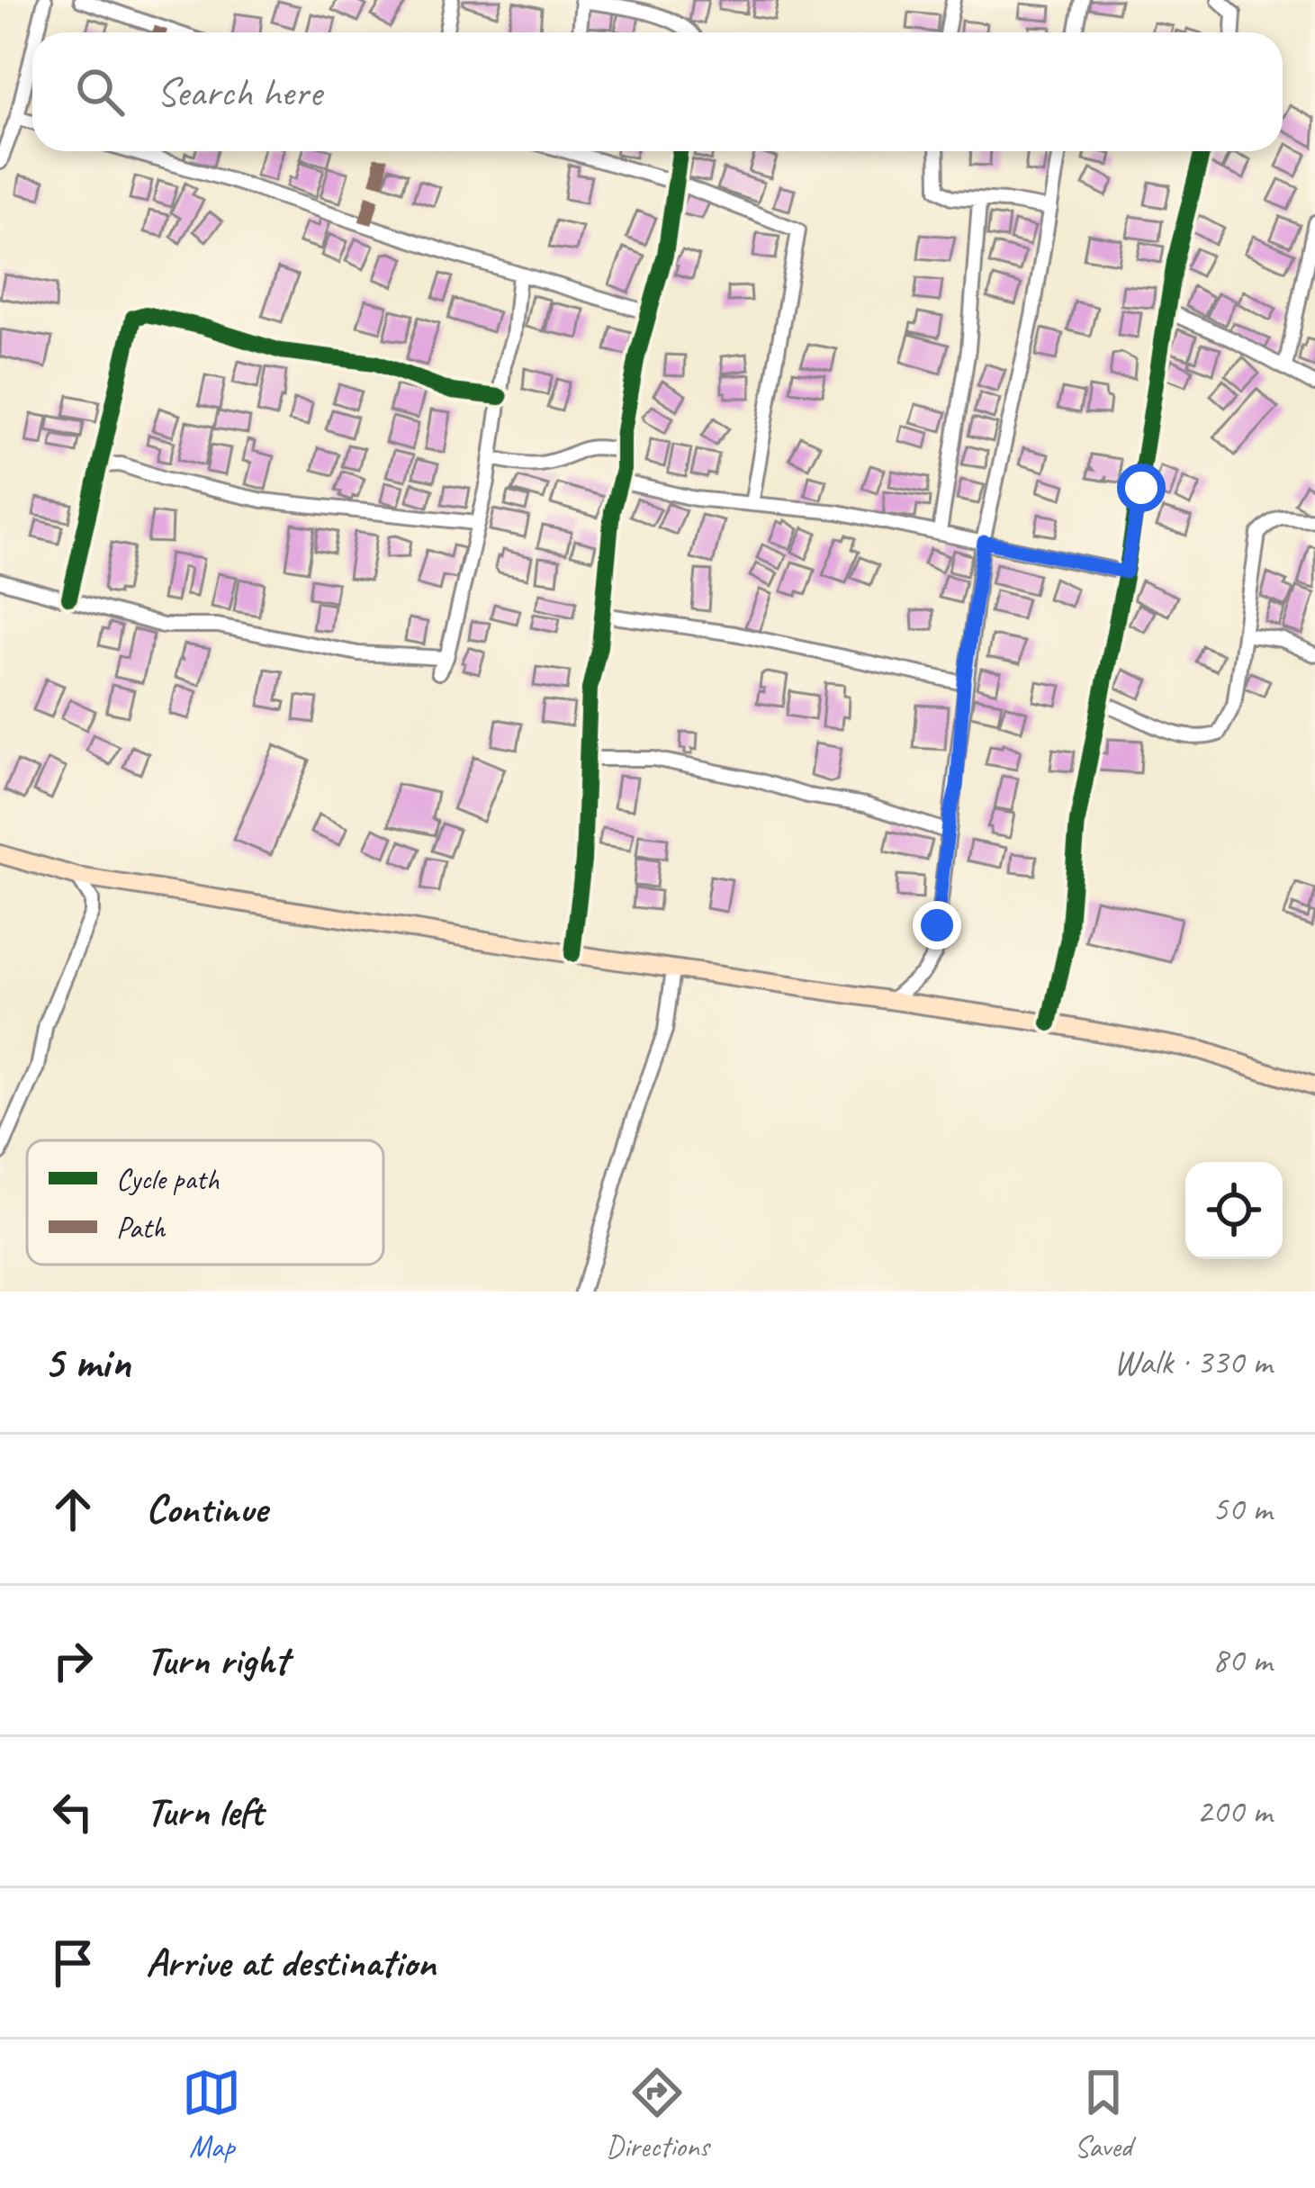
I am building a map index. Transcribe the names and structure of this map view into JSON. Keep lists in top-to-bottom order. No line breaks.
{"legend":["Cycle path","Path"],"page":{"search":"Search here","heading":["5 min","Walk · 330 m"],"list":[["Continue","50 m"],["Turn right","80 m"],["Turn left","200 m"],"Arrive at destination"],"nav":["Map","Directions","Saved"]}}
